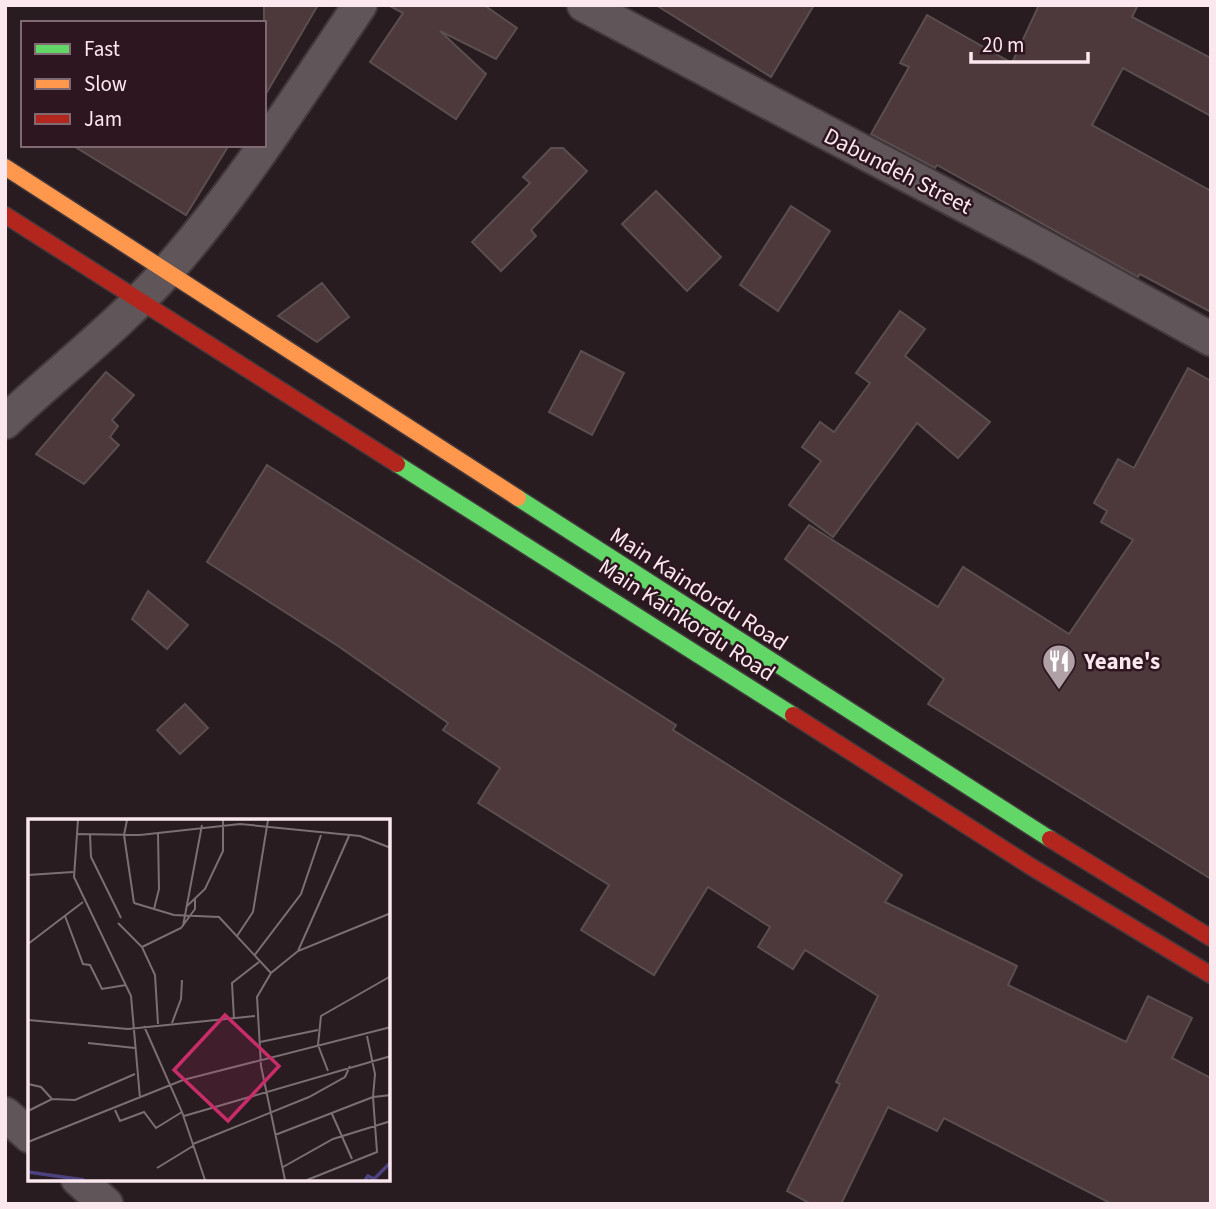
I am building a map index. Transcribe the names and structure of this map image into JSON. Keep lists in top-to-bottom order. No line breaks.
{"streets":{"main road":["Main Kaindordu Road","Main Kainkordu Road"],"street":["Dabundeh Street"]},"places":{"restaurant":["Yeane's"]},"legend":["Fast","Slow","Jam"],"scale_bar":"20 m"}
